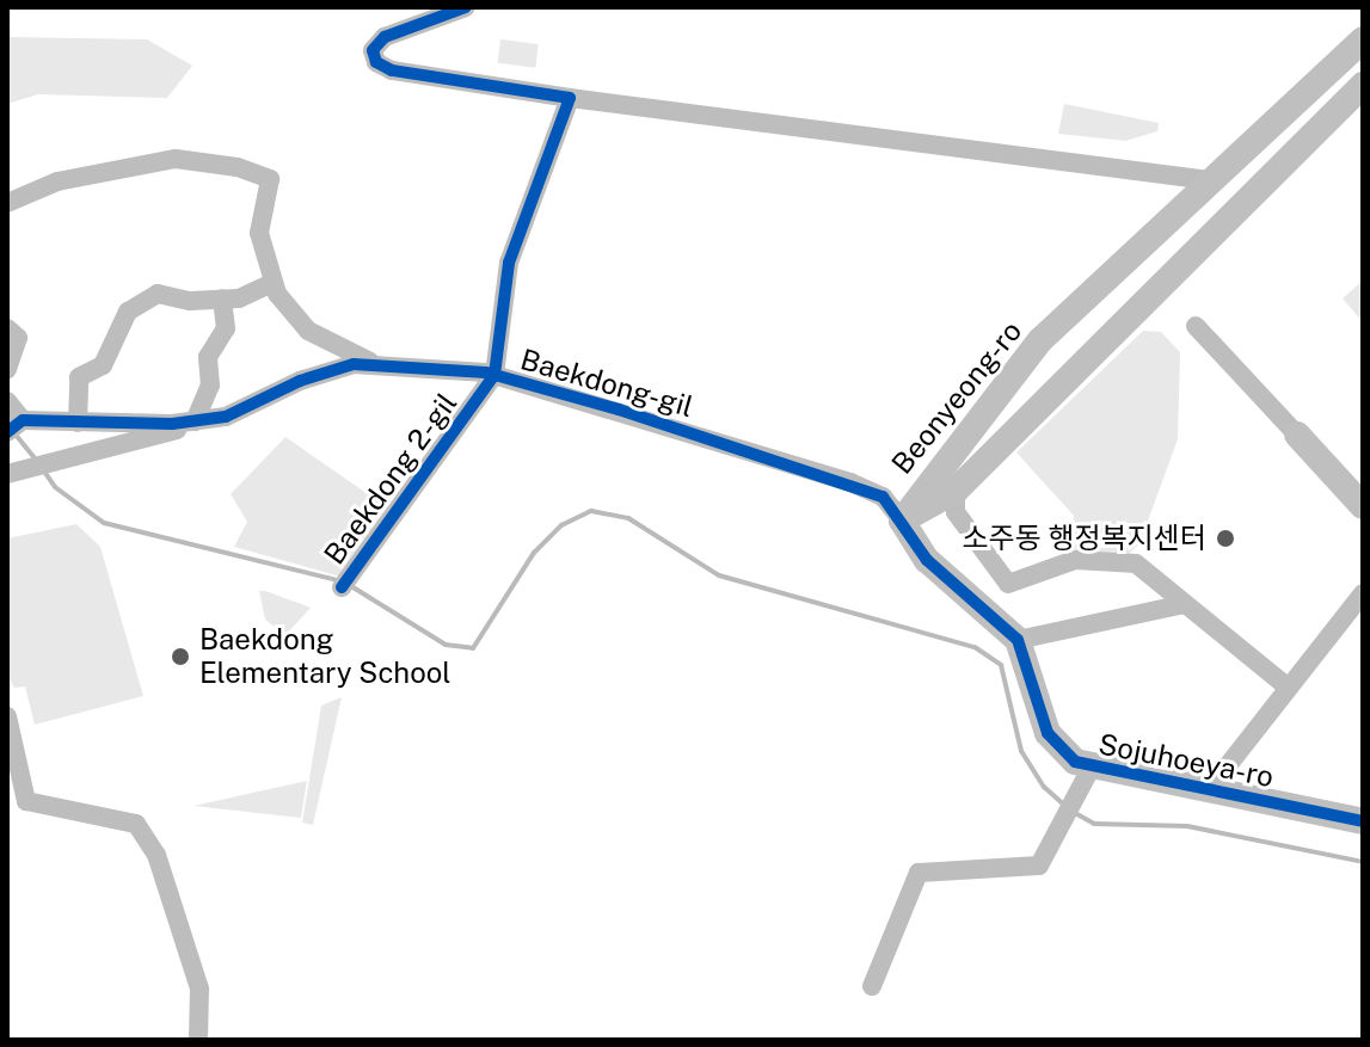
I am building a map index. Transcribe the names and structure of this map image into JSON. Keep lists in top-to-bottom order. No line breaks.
{"streets":{"street":["Baekdong-gil","Beonyeong-ro","Baekdong 2-gil","Sojuhoeya-ro"]},"crossings":[["Baekdong-gil","Beonyeong-ro"],["Baekdong-gil","Baekdong 2-gil"]],"places":["소주동 행정복지센터","Baekdong Elementary School"]}
